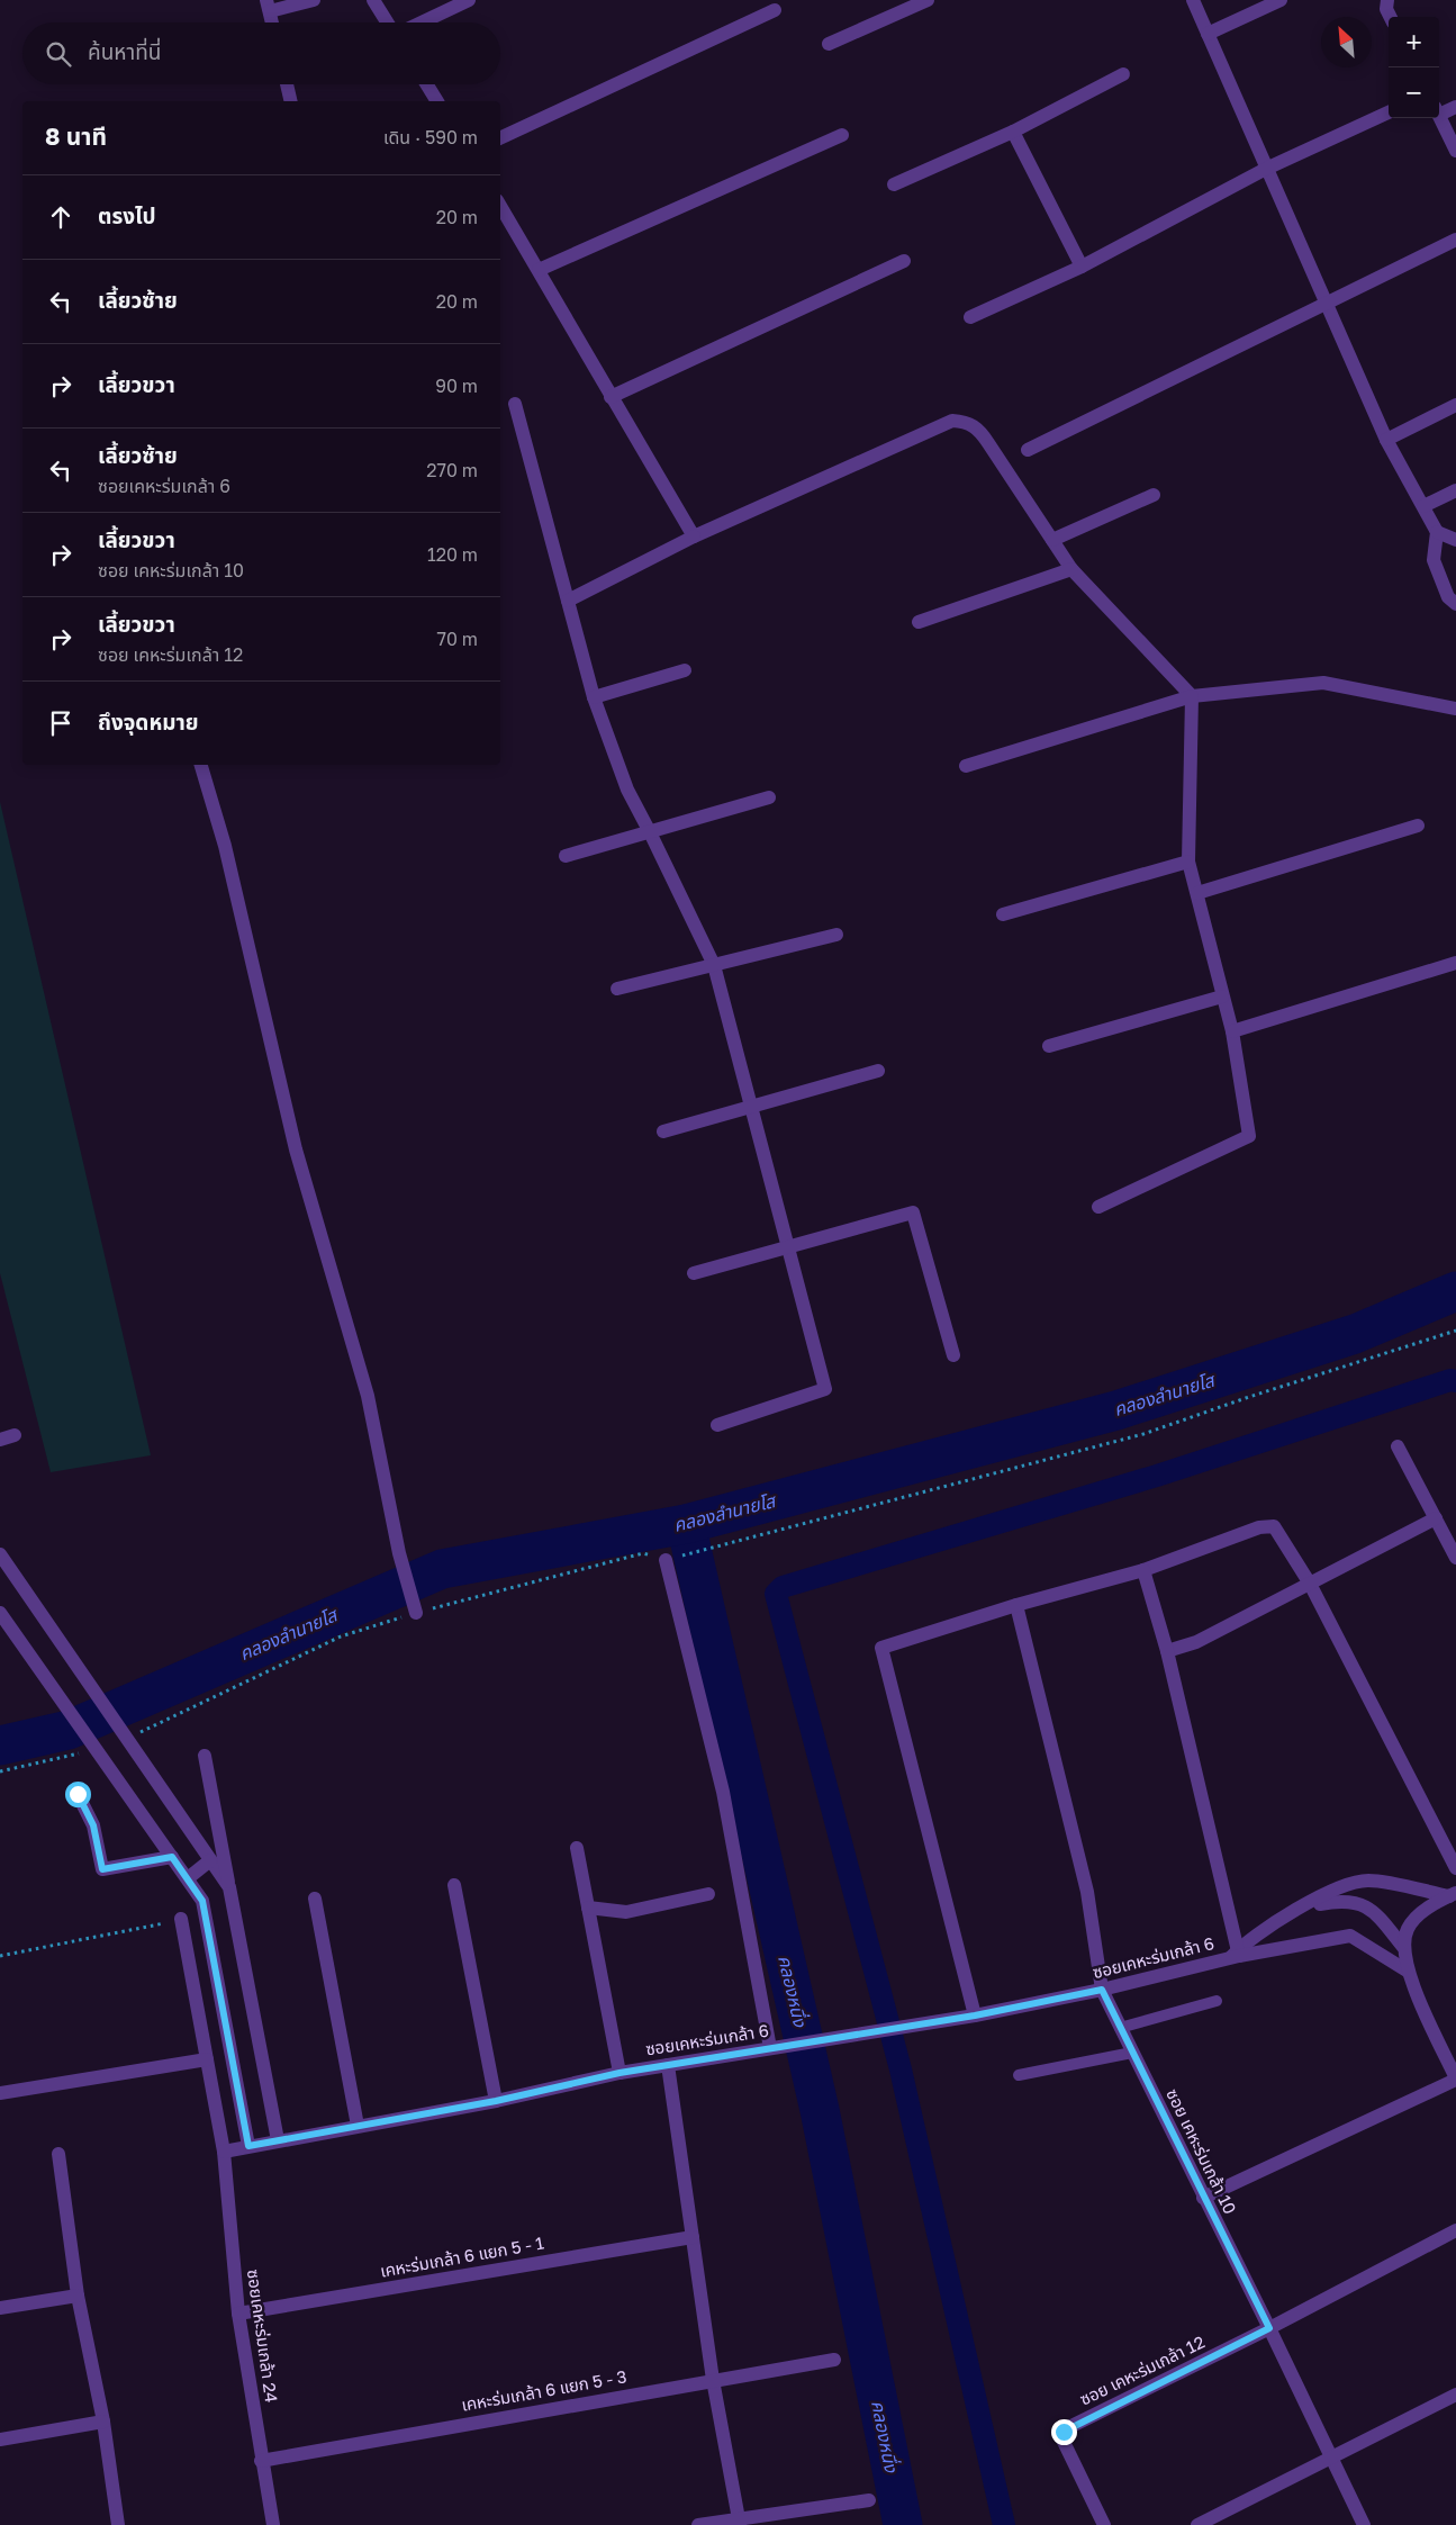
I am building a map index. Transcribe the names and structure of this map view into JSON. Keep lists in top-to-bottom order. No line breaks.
{"streets":{"street":["ซอยเคหะร่มเกล้า 6","ซอย เคหะร่มเกล้า 10","เคหะร่มเกล้า 6 แยก 5 - 1","ซอยเคหะร่มเกล้า 24","ซอย เคหะร่มเกล้า 12","เคหะร่มเกล้า 6 แยก 5 - 3"]},"crossings":[["ซอยเคหะร่มเกล้า 6","ซอย เคหะร่มเกล้า 10"],["ซอยเคหะร่มเกล้า 6","ซอยเคหะร่มเกล้า 24"],["ซอย เคหะร่มเกล้า 10","ซอย เคหะร่มเกล้า 12"],["เคหะร่มเกล้า 6 แยก 5 - 1","ซอยเคหะร่มเกล้า 24"],["ซอยเคหะร่มเกล้า 24","เคหะร่มเกล้า 6 แยก 5 - 3"]],"water":["คลองลำนายโส","คลองหนึ่ง"],"north":"top left","page":{"map_buttons":["+","−"],"search":"ค้นหาที่นี่","heading":["8 นาที","เดิน · 590 m"],"list":[["ตรงไป","20 m"],["เลี้ยวซ้าย","20 m"],["เลี้ยวขวา","90 m"],["เลี้ยวซ้าย","ซอยเคหะร่มเกล้า 6","270 m"],["เลี้ยวขวา","ซอย เคหะร่มเกล้า 10","120 m"],["เลี้ยวขวา","ซอย เคหะร่มเกล้า 12","70 m"],"ถึงจุดหมาย"]}}
